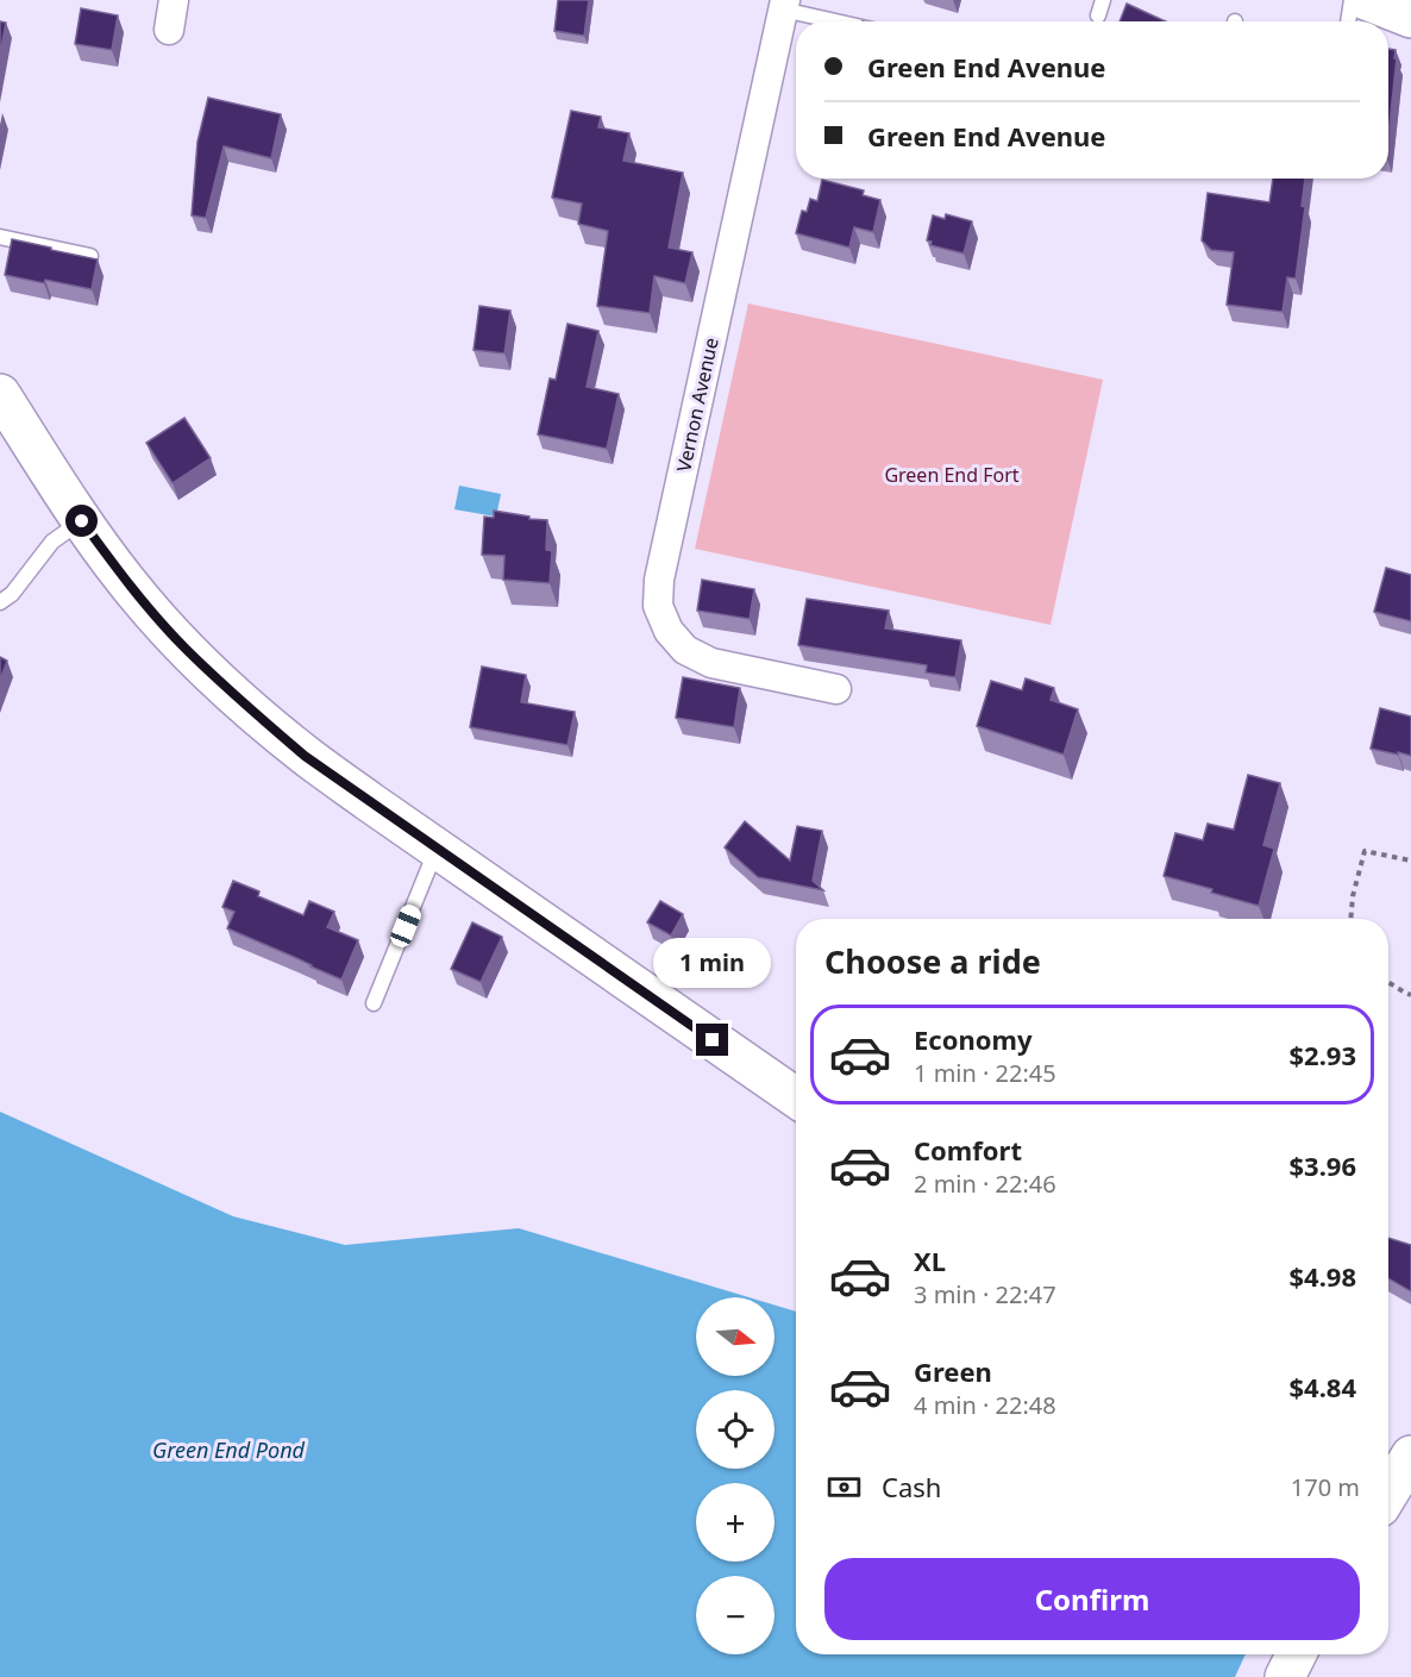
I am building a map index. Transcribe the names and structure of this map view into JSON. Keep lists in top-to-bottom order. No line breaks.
{"streets":{"street":["Vernon Avenue"]},"water":["Green End Pond"],"parks":["Green End Fort"],"north":"right","page":{"banner":["Green End Avenue","Green End Avenue"],"heading":"Choose a ride","bubble":"1 min","list":[{"name":"Economy","note":"1 min · 22:45","value":"$2.93"},{"name":"Comfort","note":"2 min · 22:46","value":"$3.96"},{"name":"XL","note":"3 min · 22:47","value":"$4.98"},{"name":"Green","note":"4 min · 22:48","value":"$4.84"}],"map_buttons":["+","−"],"pay":["Cash","170 m"],"buttons":"Confirm"}}
